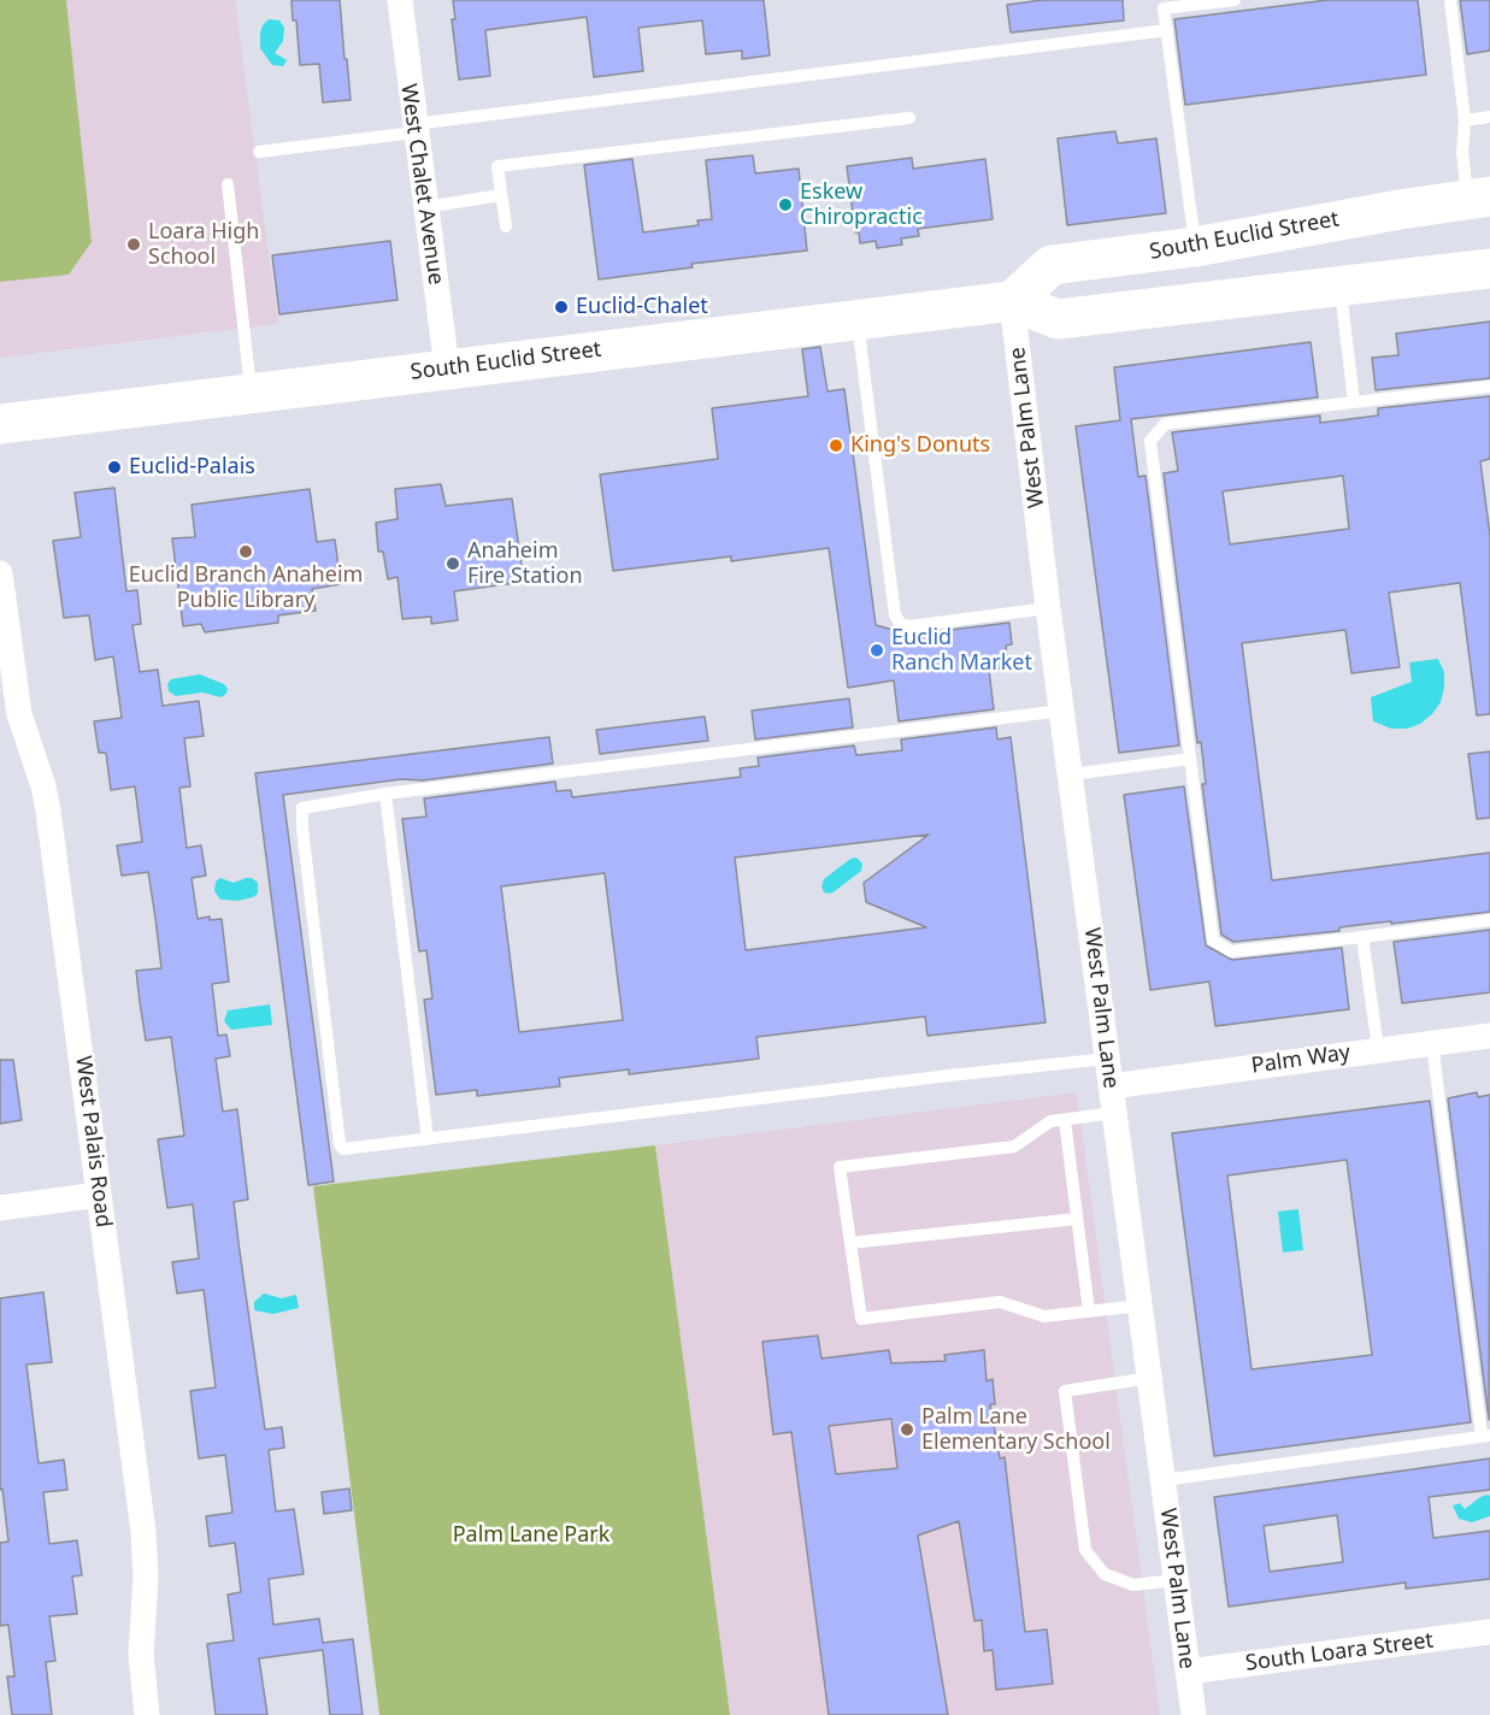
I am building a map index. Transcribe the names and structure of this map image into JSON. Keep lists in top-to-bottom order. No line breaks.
{"streets":{"main road":["South Euclid Street"],"street":["West Chalet Avenue","West Palm Lane","Palm Way","West Palais Road","South Loara Street"]},"crossings":[["West Chalet Avenue","South Euclid Street"],["South Euclid Street","West Palm Lane"],["West Palm Lane","Palm Way"],["West Palm Lane","South Loara Street"]],"parks":["Palm Lane Park"],"places":["Eskew Chiropractic","Loara High School","Euclid-Chalet","King's Donuts","Euclid-Palais","Euclid Branch Anaheim Public Library","Anaheim Fire Station","Euclid Ranch Market","Palm Lane Elementary School"]}
